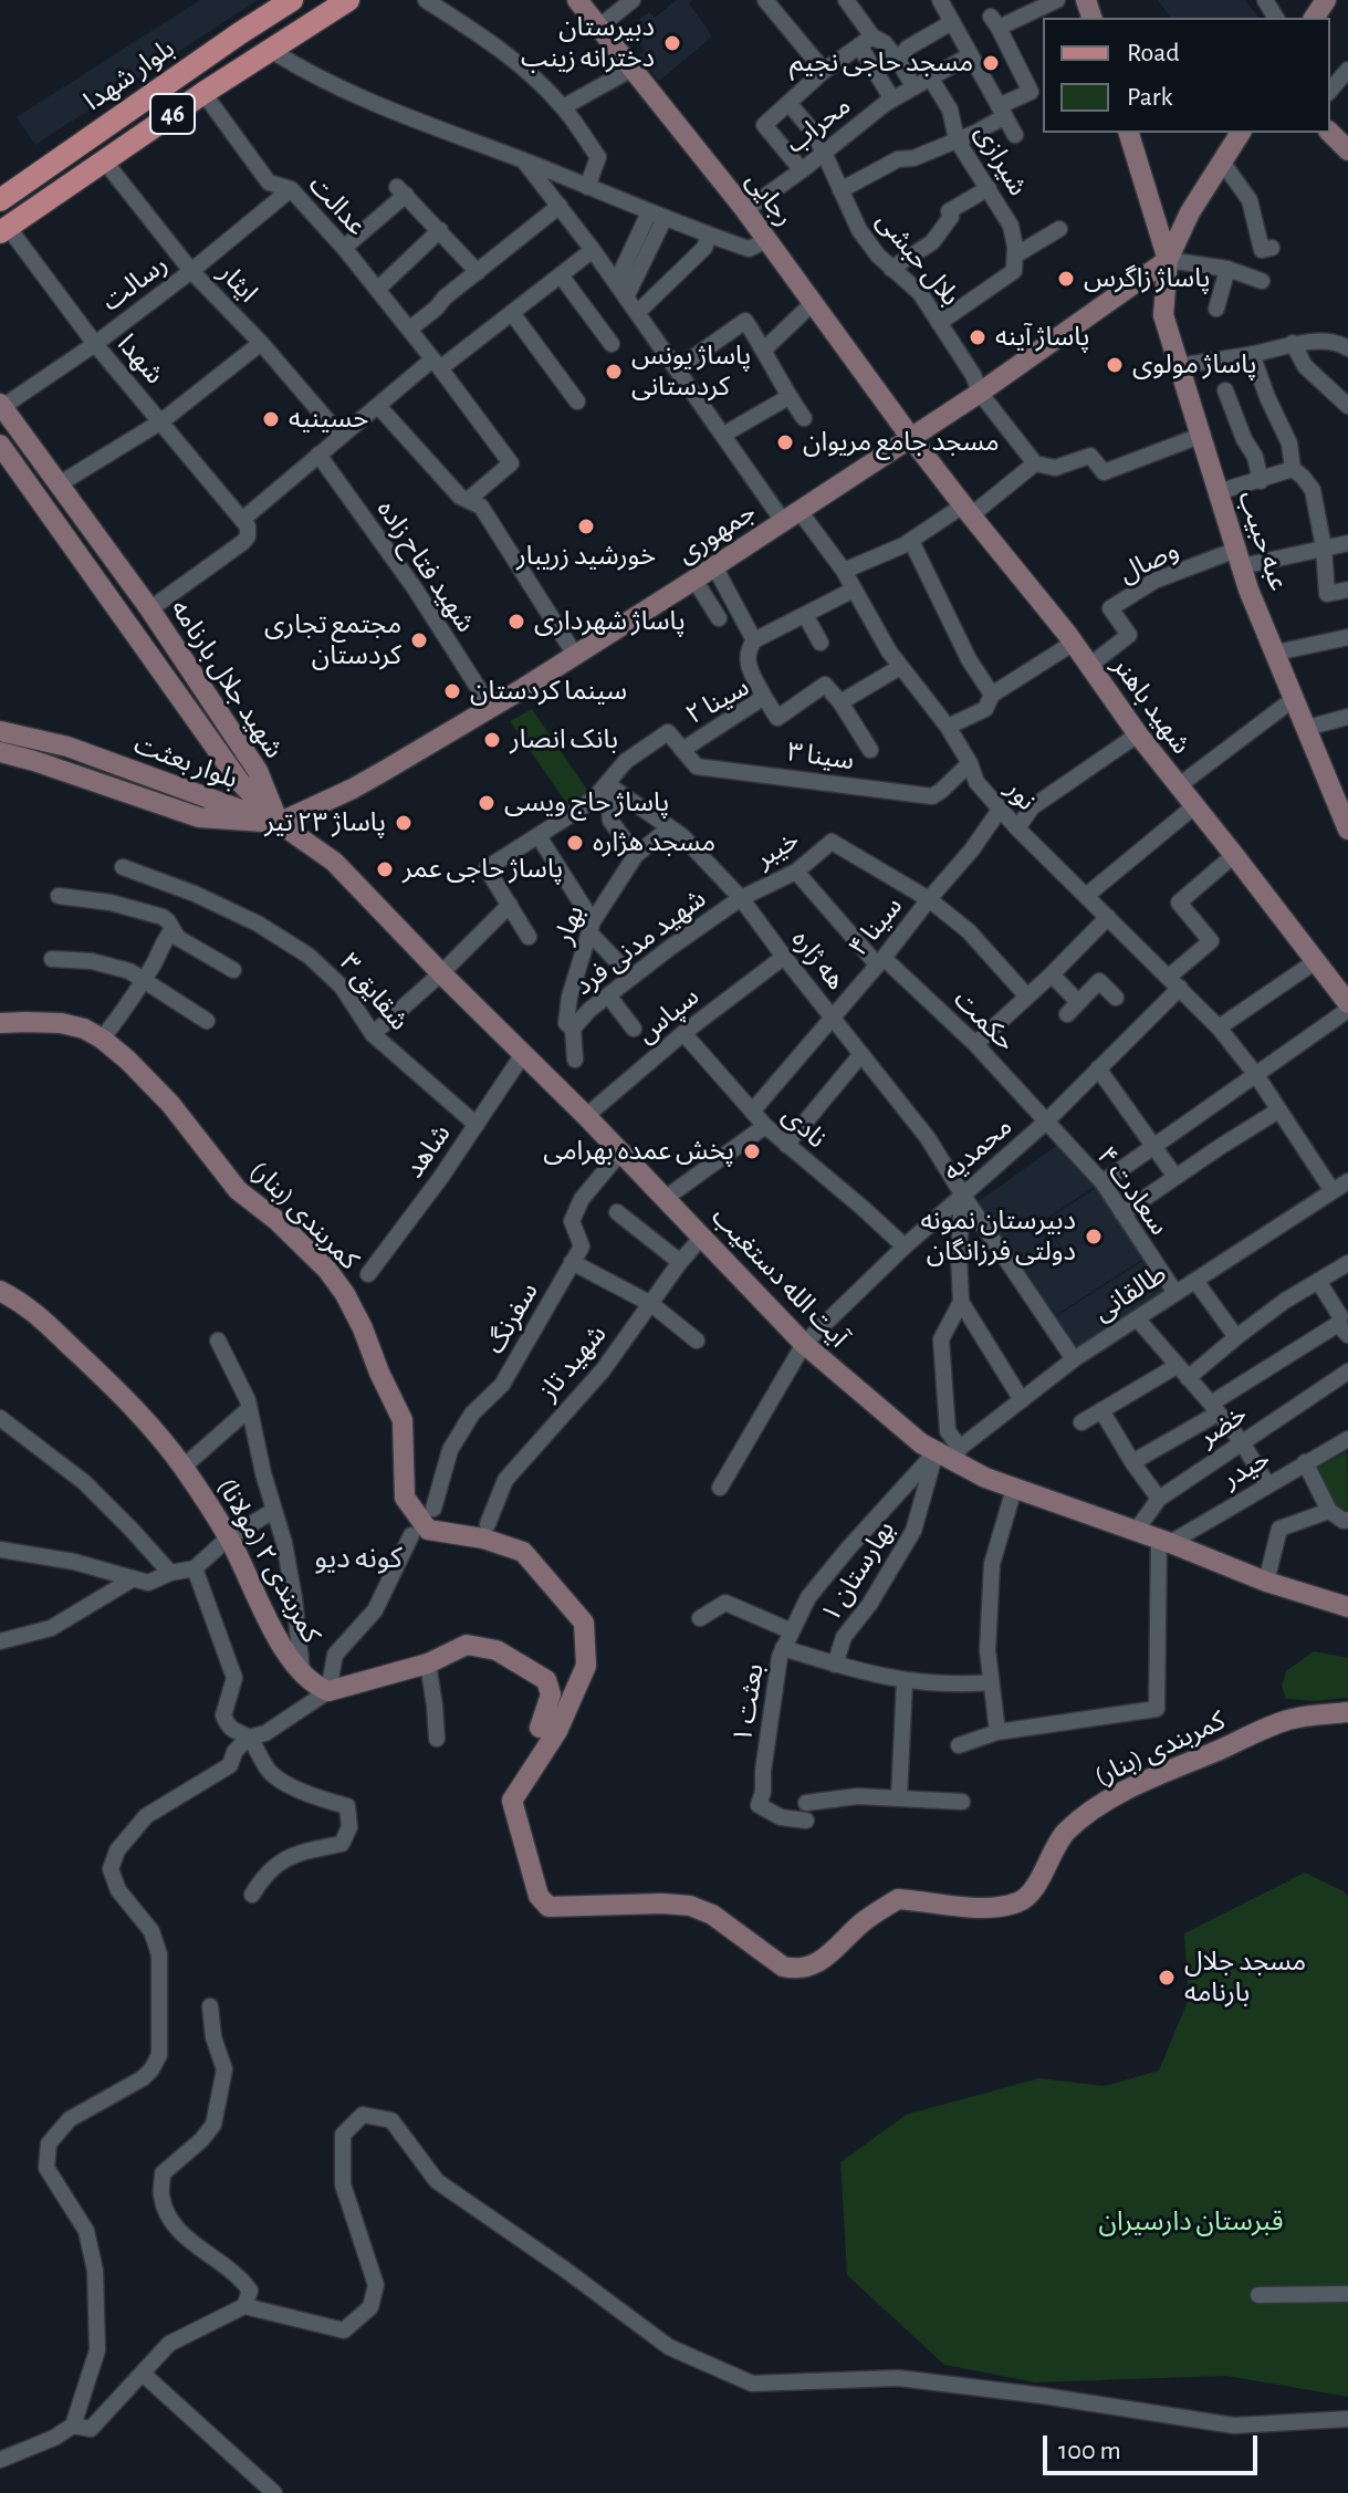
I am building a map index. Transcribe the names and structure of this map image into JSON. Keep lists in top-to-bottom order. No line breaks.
{"streets":{"main road":["بلوار شهدا","46"],"street":["محراب","شیرازی","رجایی","عدالت","بلال حبشی","رسالت","ایثار","شهدا","جمهوری","عبه حبیب","وصال","شهید فتاح زاده","شهید جلال بارنامه","سینا ۲","شهید باهنر","سینا ۳","بلوار بعثت","نور","خیبر","بهار","سینا ۴","شهید مدنی فرد","هه ژاره","شقایق ۳","سپاس","حکمت","نادی","محمدیه","شاهد","سعادت ۴","کمربندی (بنار)","آیت الله دستغیب","طالقانی","سفرنگ","شهید تاز","خضر","حیدر","کمربندی ۲ (مولانا)","بهارستان ۱","بعثت ۱"]},"crossings":[["بلوار شهدا","عدالت"],["بلوار شهدا","ایثار"],["بلوار شهدا","شهدا"],["محراب","شیرازی"],["محراب","رجایی"],["محراب","بلال حبشی"],["رجایی","جمهوری"],["رجایی","شهید باهنر"],["عدالت","رسالت"],["بلال حبشی","جمهوری"],["رسالت","ایثار"],["رسالت","شهدا"],["رسالت","شهید جلال بارنامه"],["جمهوری","عبه حبیب"],["جمهوری","شهید فتاح زاده"],["جمهوری","شهید جلال بارنامه"],["جمهوری","شهید باهنر"],["جمهوری","بلوار بعثت"],["جمهوری","نور"],["جمهوری","آیت الله دستغیب"],["عبه حبیب","وصال"],["وصال","شهید باهنر"],["شهید جلال بارنامه","بلوار بعثت"],["شهید جلال بارنامه","آیت الله دستغیب"],["سینا ۲","سینا ۳"],["شهید باهنر","محمدیه"],["سینا ۳","نور"],["سینا ۳","هه ژاره"],["بلوار بعثت","آیت الله دستغیب"],["نور","سینا ۴"],["نور","محمدیه"],["نور","طالقانی"],["خیبر","سینا ۴"],["خیبر","شهید مدنی فرد"],["خیبر","هه ژاره"],["خیبر","حکمت"],["بهار","شهید مدنی فرد"],["بهار","هه ژاره"],["سینا ۴","هه ژاره"],["سینا ۴","حکمت"],["سینا ۴","نادی"],["شهید مدنی فرد","هه ژاره"],["هه ژاره","سپاس"],["هه ژاره","محمدیه"],["هه ژاره","طالقانی"],["شقایق ۳","شاهد"],["سپاس","نادی"],["سپاس","آیت الله دستغیب"],["حکمت","محمدیه"],["حکمت","سعادت ۴"],["نادی","محمدیه"],["محمدیه","سعادت ۴"],["محمدیه","آیت الله دستغیب"],["شاهد","آیت الله دستغیب"],["سعادت ۴","طالقانی"],["آیت الله دستغیب","طالقانی"],["آیت الله دستغیب","سفرنگ"],["آیت الله دستغیب","شهید تاز"],["آیت الله دستغیب","خضر"],["آیت الله دستغیب","حیدر"],["آیت الله دستغیب","بهارستان ۱"],["آیت الله دستغیب","بعثت ۱"],["طالقانی","بهارستان ۱"],["طالقانی","بعثت ۱"],["بهارستان ۱","بعثت ۱"]],"districts":["کونه دیو"],"parks":["قبرستان دارسیران"],"places":["دبیرستان دخترانه زینب","مسجد حاجی نجیم","پاساژ زاگرس","پاساژ آینه","پاساژ مولوی","پاساژ یونس کردستانی","حسینیه","مسجد جامع مریوان","خورشید زریبار","پاساژ شهرداری","مجتمع تجاری کردستان","سینما کردستان","بانک انصار","پاساژ حاج ویسی","پاساژ ۲۳ تیر","مسجد هژاره","پاساژ حاجی عمر","پخش عمده بهرامی","دبیرستان نمونه دولتی فرزانگان","مسجد جلال بارنامه"],"legend":["Road","Park"],"scale_bar":"100 m"}
